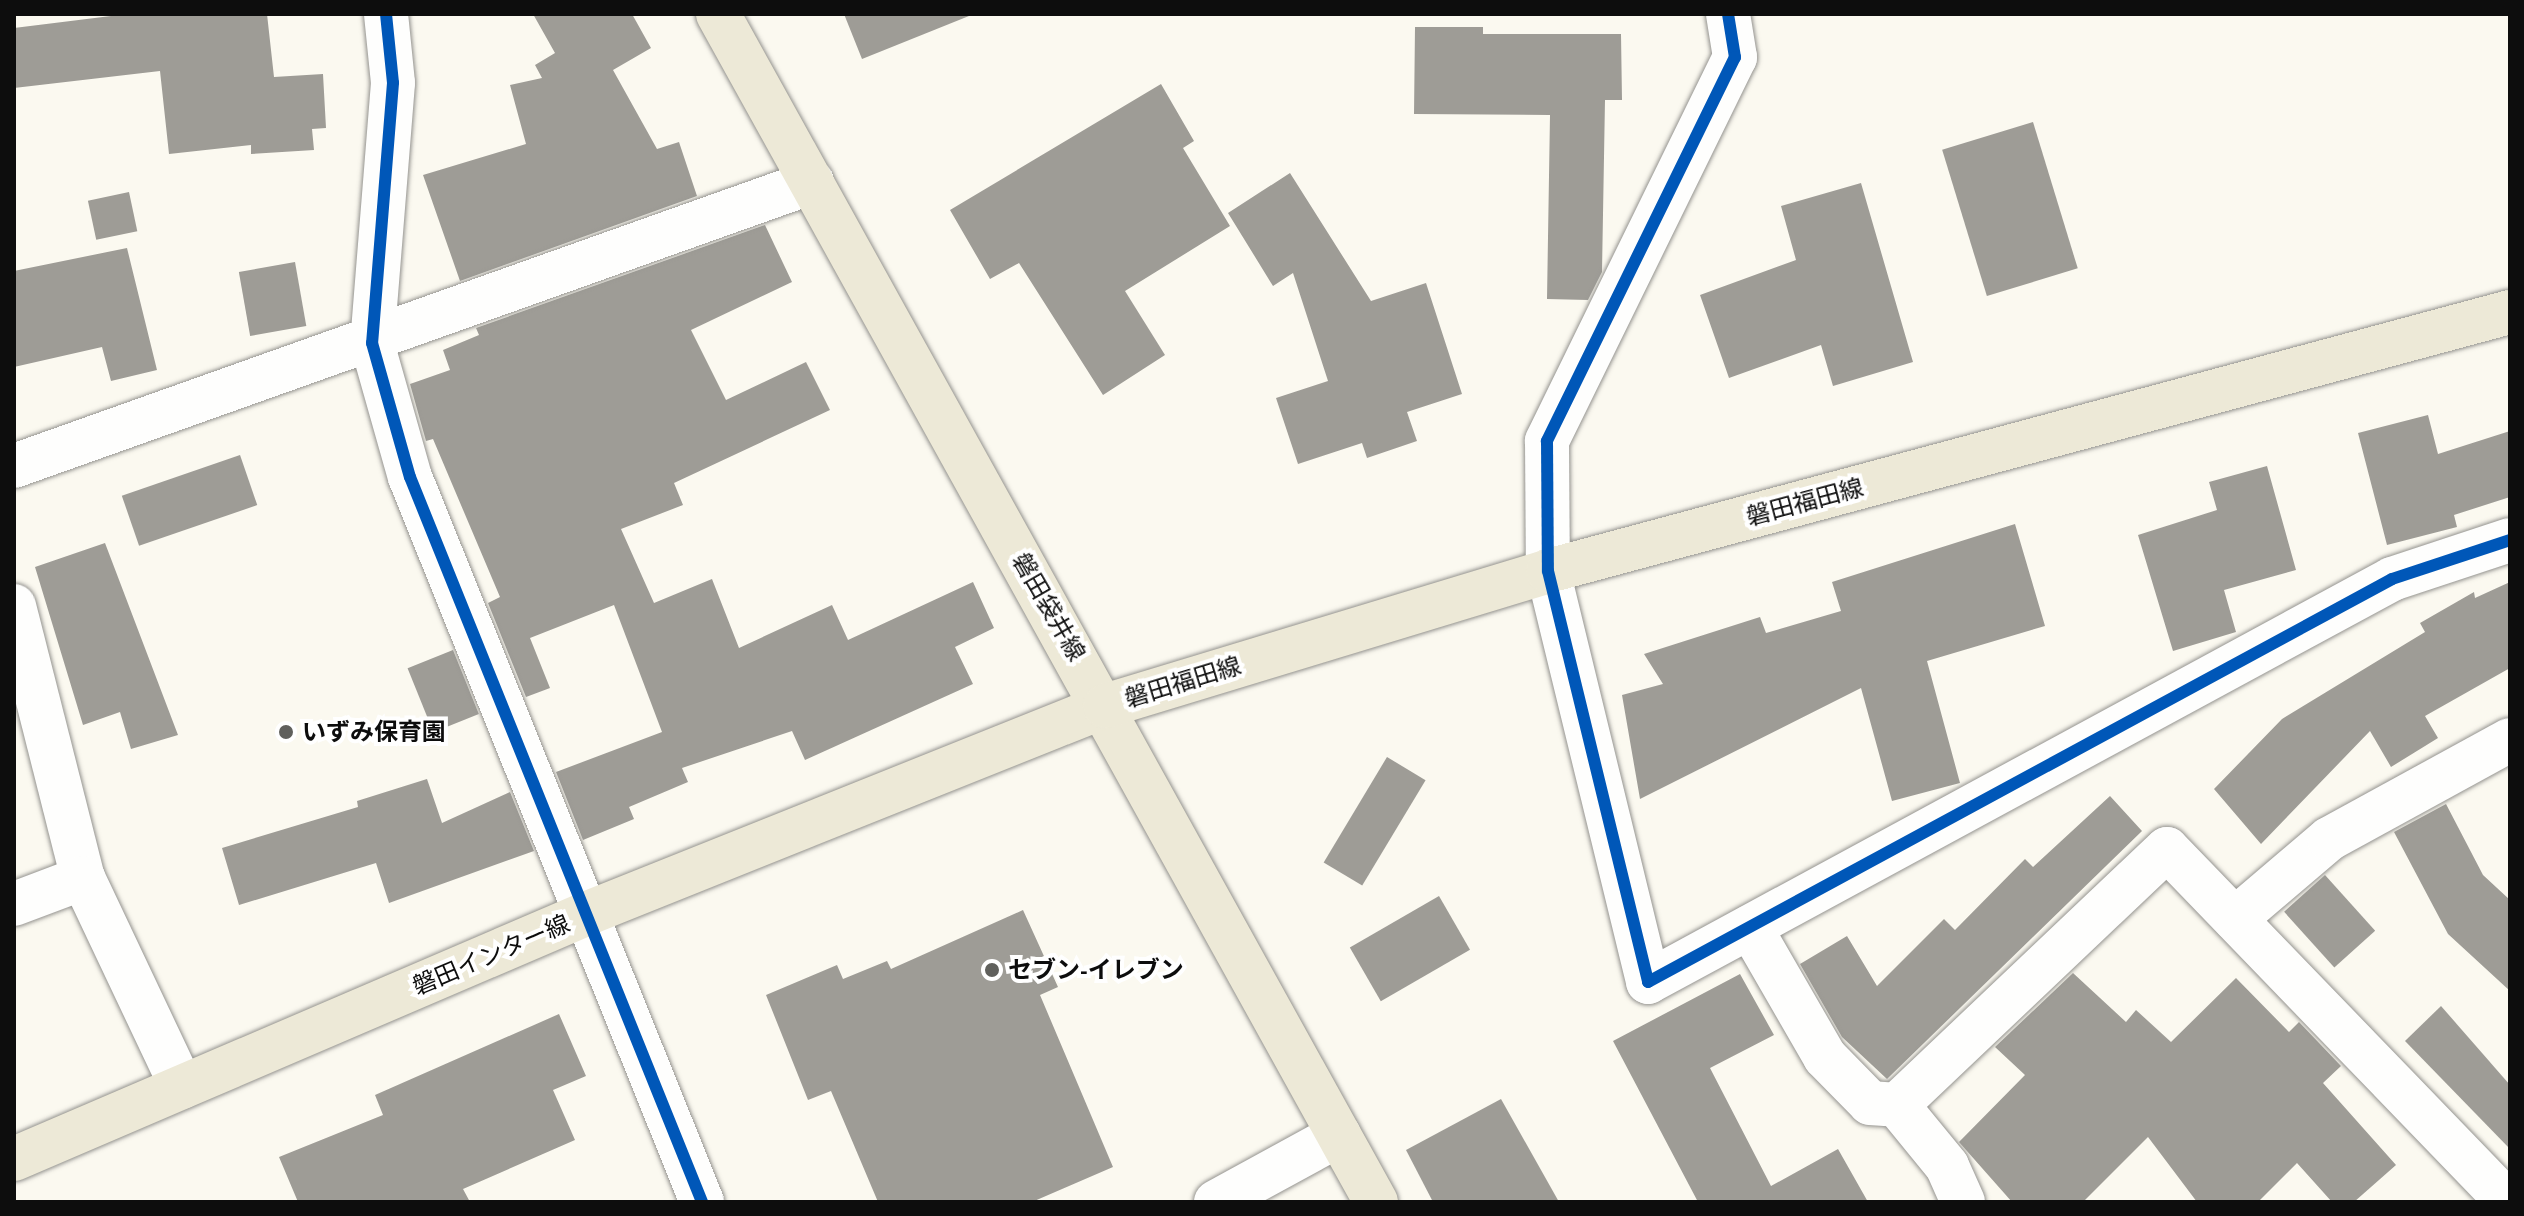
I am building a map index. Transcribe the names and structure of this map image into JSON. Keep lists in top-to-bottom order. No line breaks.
{"streets":{"main road":["磐田福田線","磐田袋井線","磐田インター線"]},"crossings":[["磐田福田線","磐田袋井線"],["磐田福田線","磐田インター線"],["磐田袋井線","磐田インター線"]],"places":["いずみ保育園","セブン-イレブン"]}
